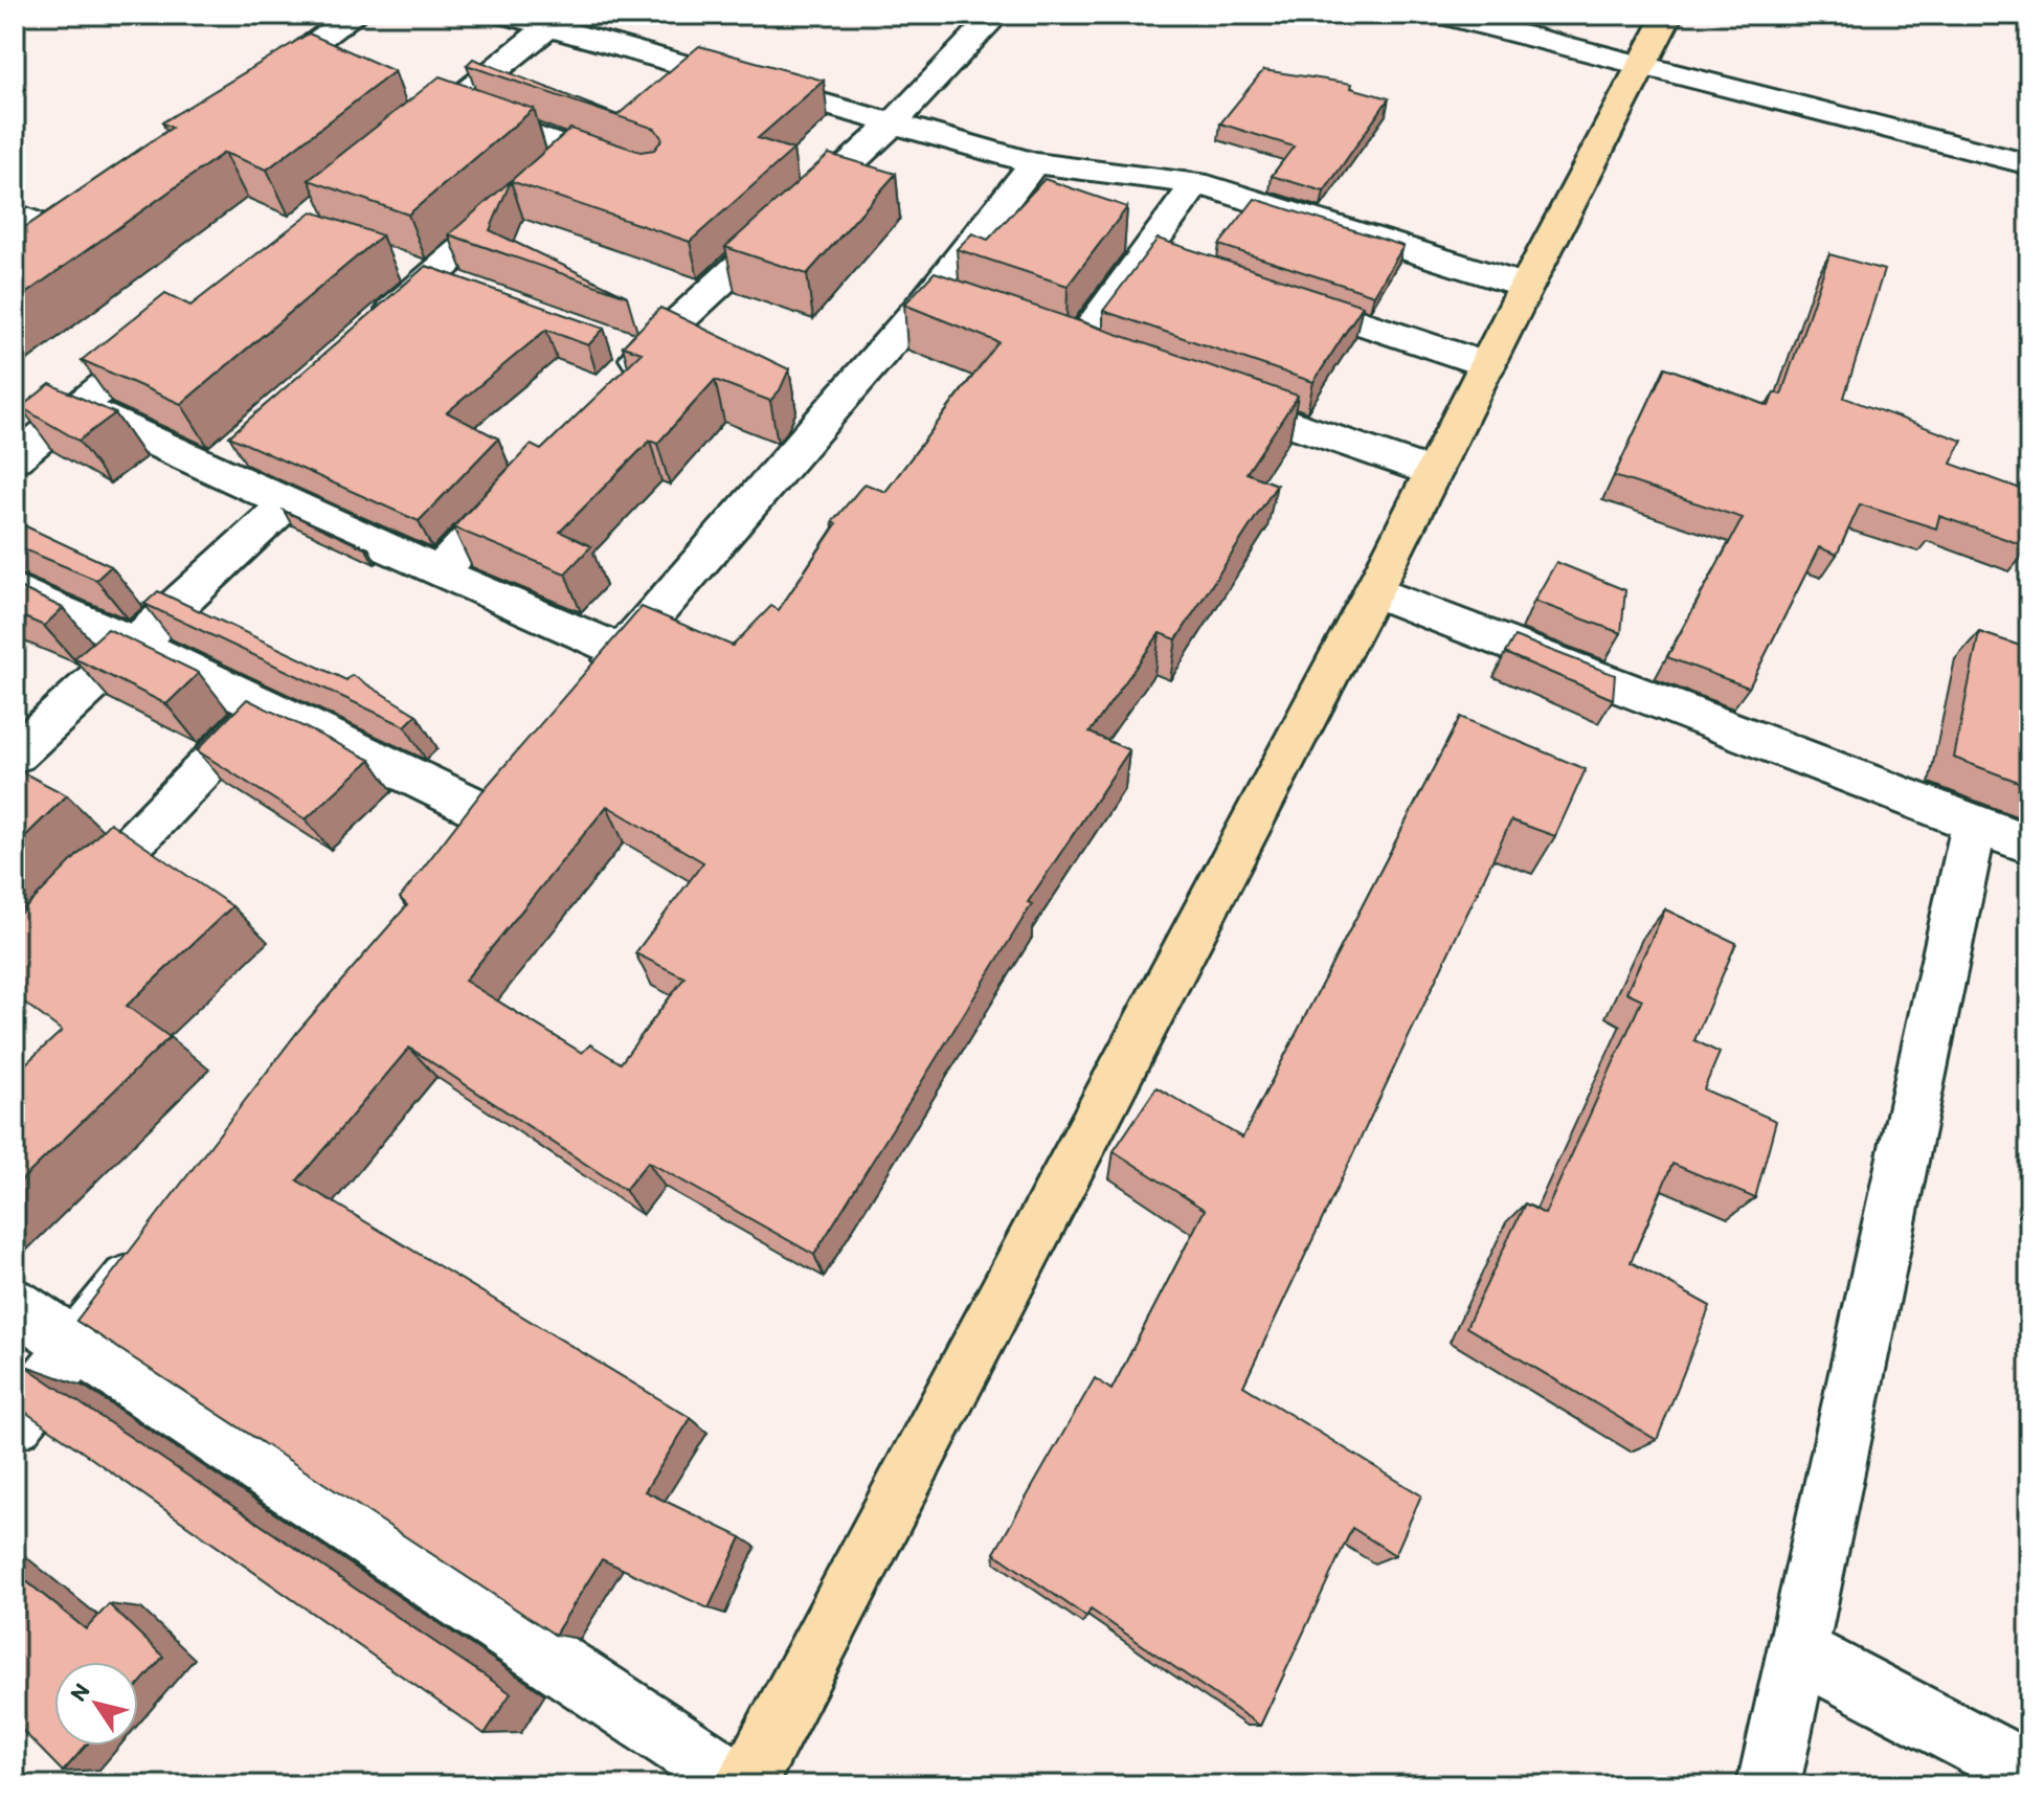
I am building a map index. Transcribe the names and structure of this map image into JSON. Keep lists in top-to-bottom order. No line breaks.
{"north":"top left"}
